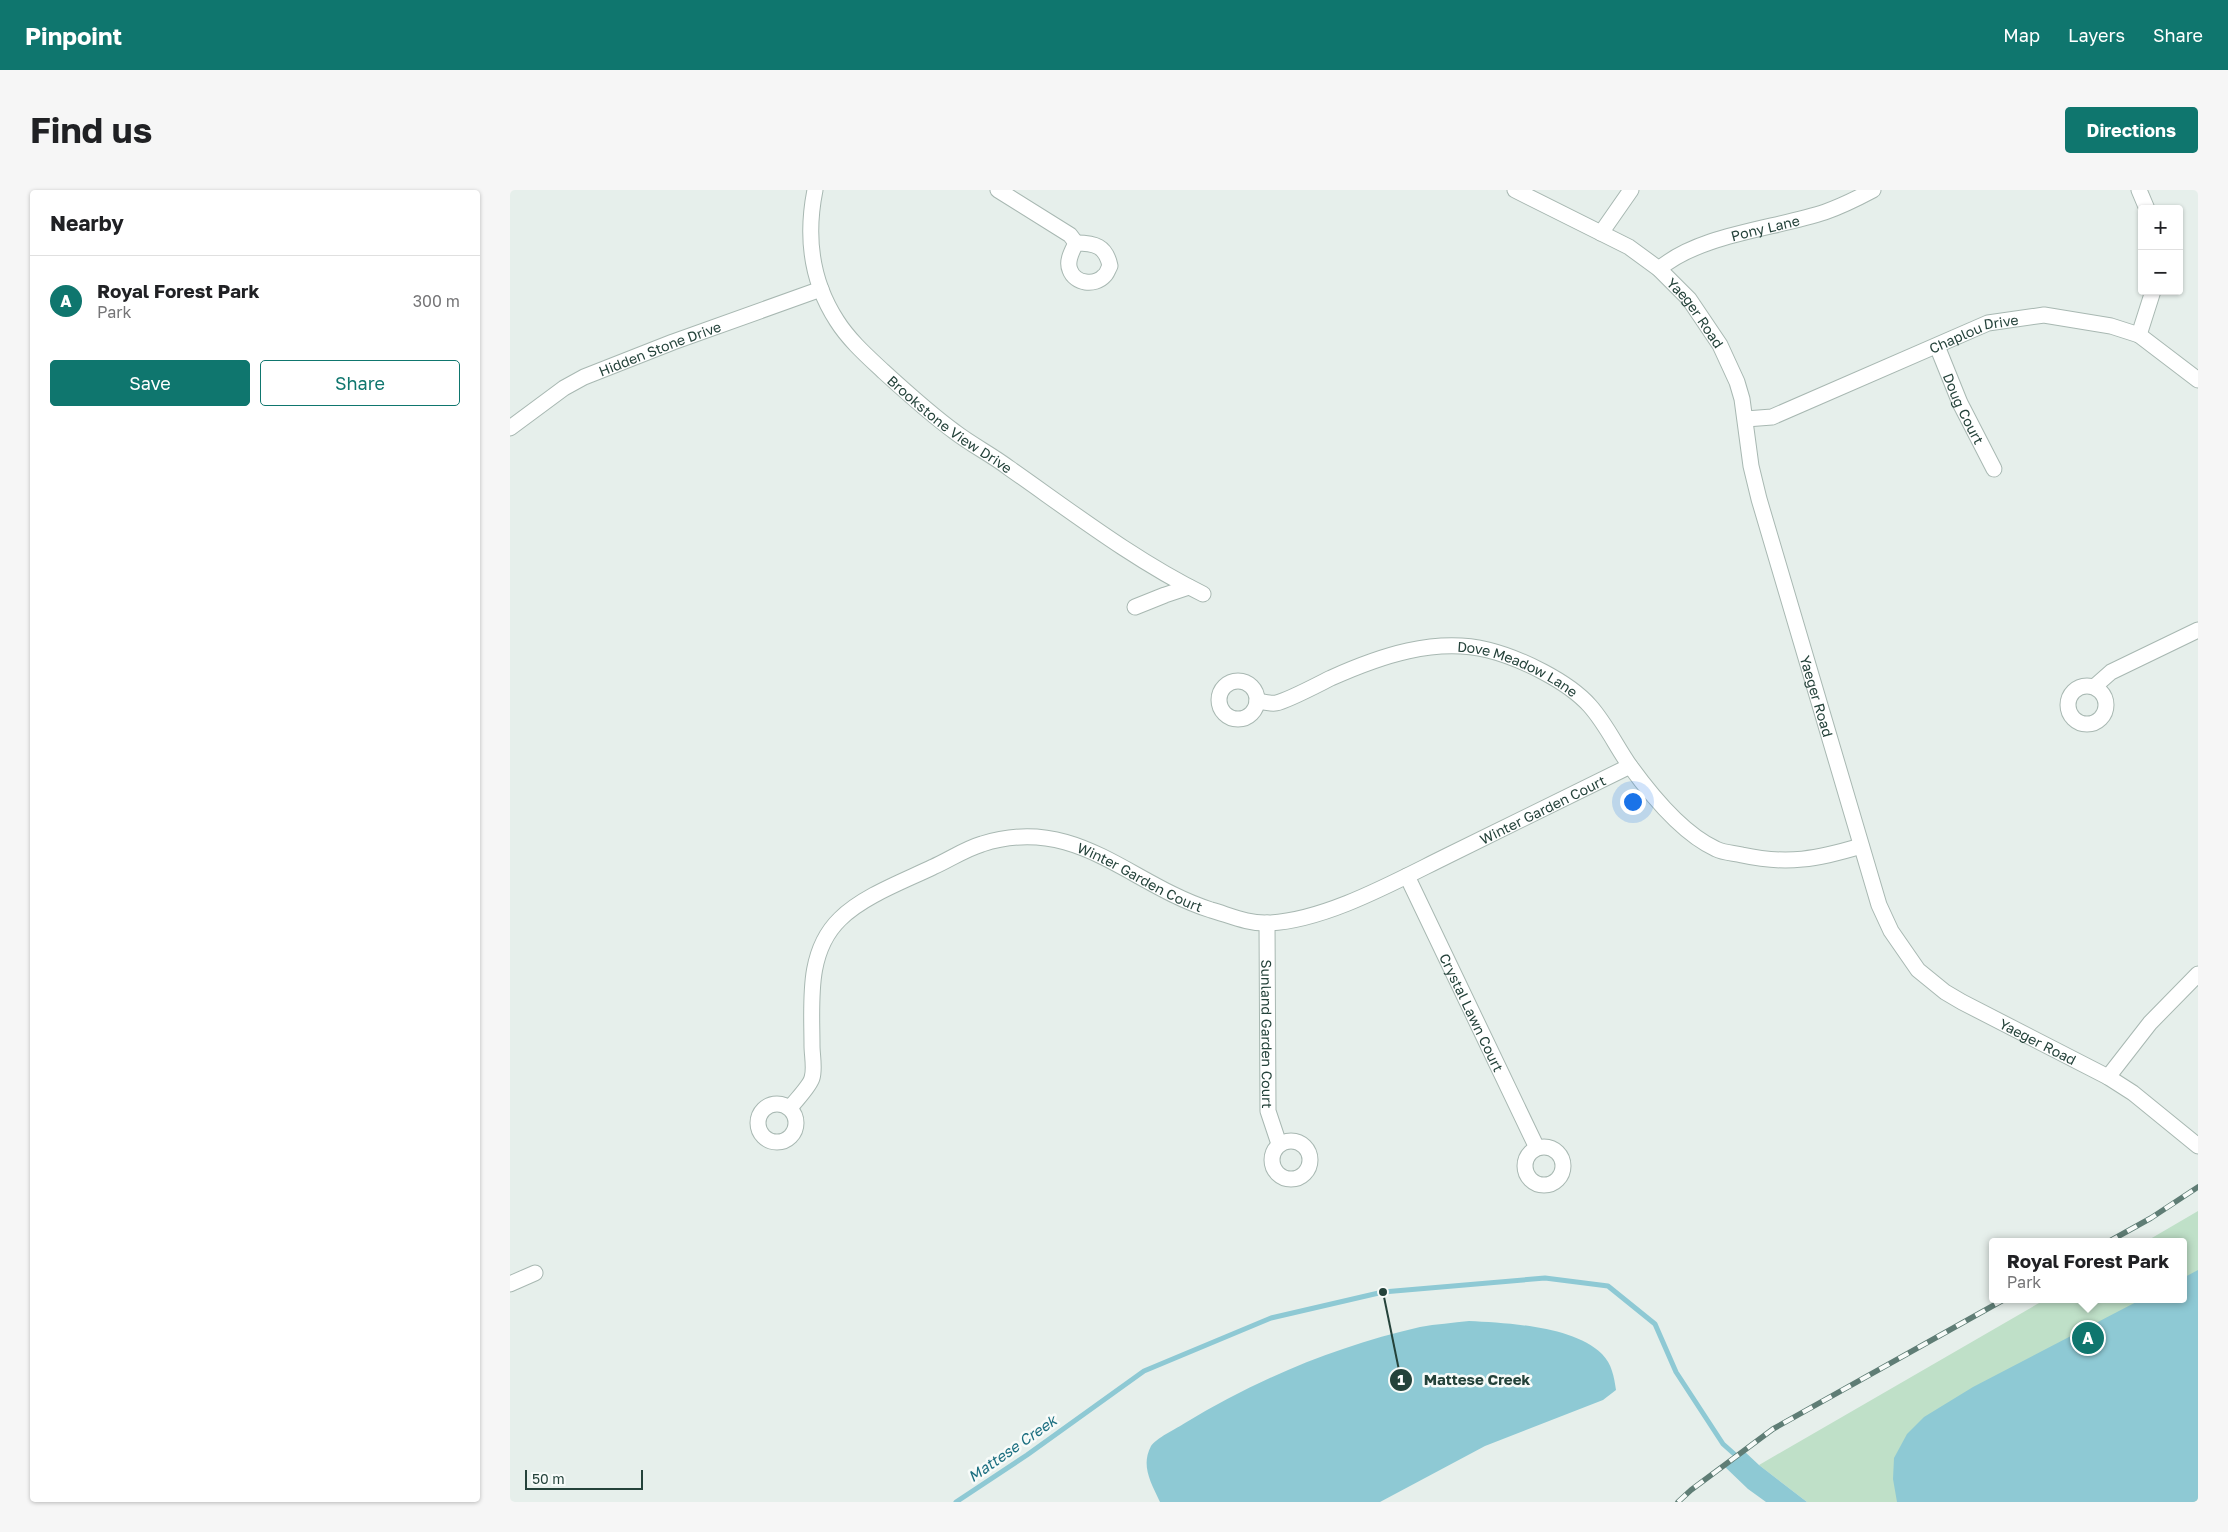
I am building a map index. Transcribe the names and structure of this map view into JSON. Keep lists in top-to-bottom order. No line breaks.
{"streets":{"street":["Pony Lane","Yaeger Road","Chaplou Drive","Hidden Stone Drive","Doug Court","Brookstone View Drive","Dove Meadow Lane","Winter Garden Court","Crystal Lawn Court","Sunland Garden Court"]},"crossings":[["Pony Lane","Yaeger Road"],["Yaeger Road","Chaplou Drive"],["Yaeger Road","Dove Meadow Lane"],["Chaplou Drive","Doug Court"],["Hidden Stone Drive","Brookstone View Drive"],["Dove Meadow Lane","Winter Garden Court"],["Winter Garden Court","Crystal Lawn Court"],["Winter Garden Court","Sunland Garden Court"]],"water":["Mattese Creek"],"places":["Mattese Creek"],"scale_bar":"50 m","page":{"header":"Pinpoint","nav":["Map","Layers","Share"],"buttons":["Directions",["Save","Share"]],"title":"Find us","heading":"Nearby","map_buttons":["+","−"],"list":[{"mark":"A","name":"Royal Forest Park","note":"Park","value":"300 m"}],"popup":["Royal Forest Park","Park"],"pins":"A","scale":"50 m"}}
